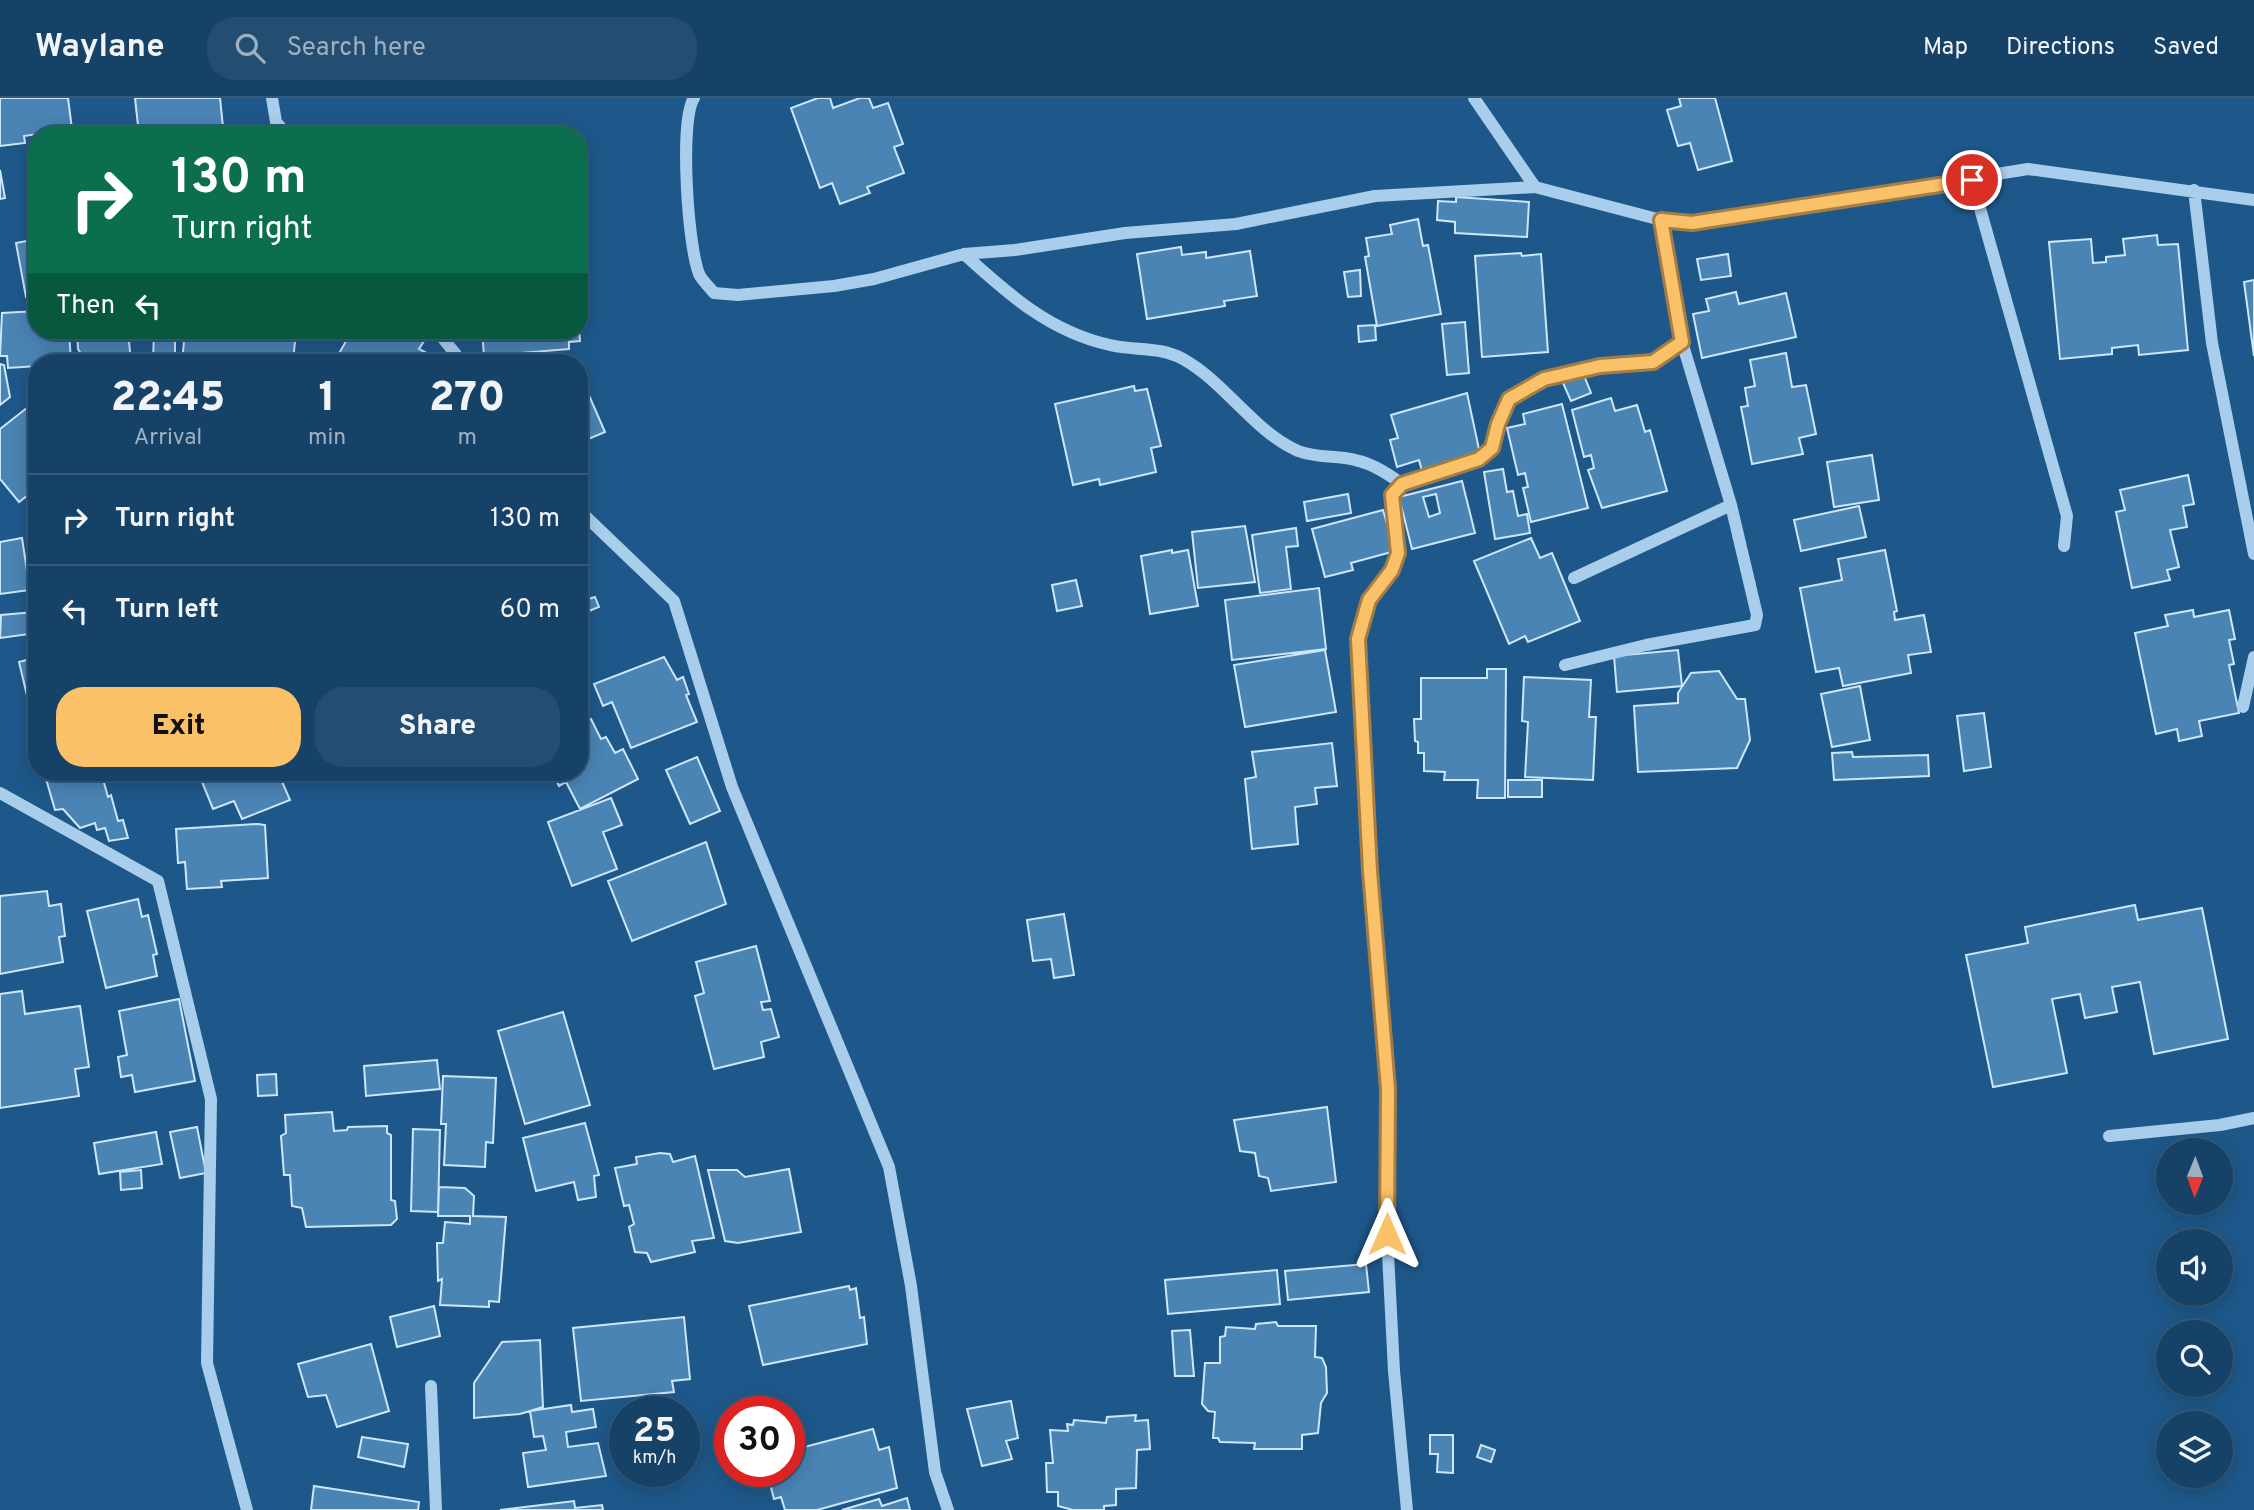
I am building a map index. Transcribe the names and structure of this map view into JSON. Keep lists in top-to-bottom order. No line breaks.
{"north":"bottom","page":{"header":"Waylane","search":"Search here","nav":["Map","Directions","Saved"],"turn":["130 m","Turn right"],"then":"Then","eta":["22:45","Arrival","1","min","270","m"],"list":[{"name":"Turn right","value":"130 m"},{"name":"Turn left","value":"60 m"}],"buttons":["Exit","Share"],"speed":"25 km/h","limit":"30"}}
